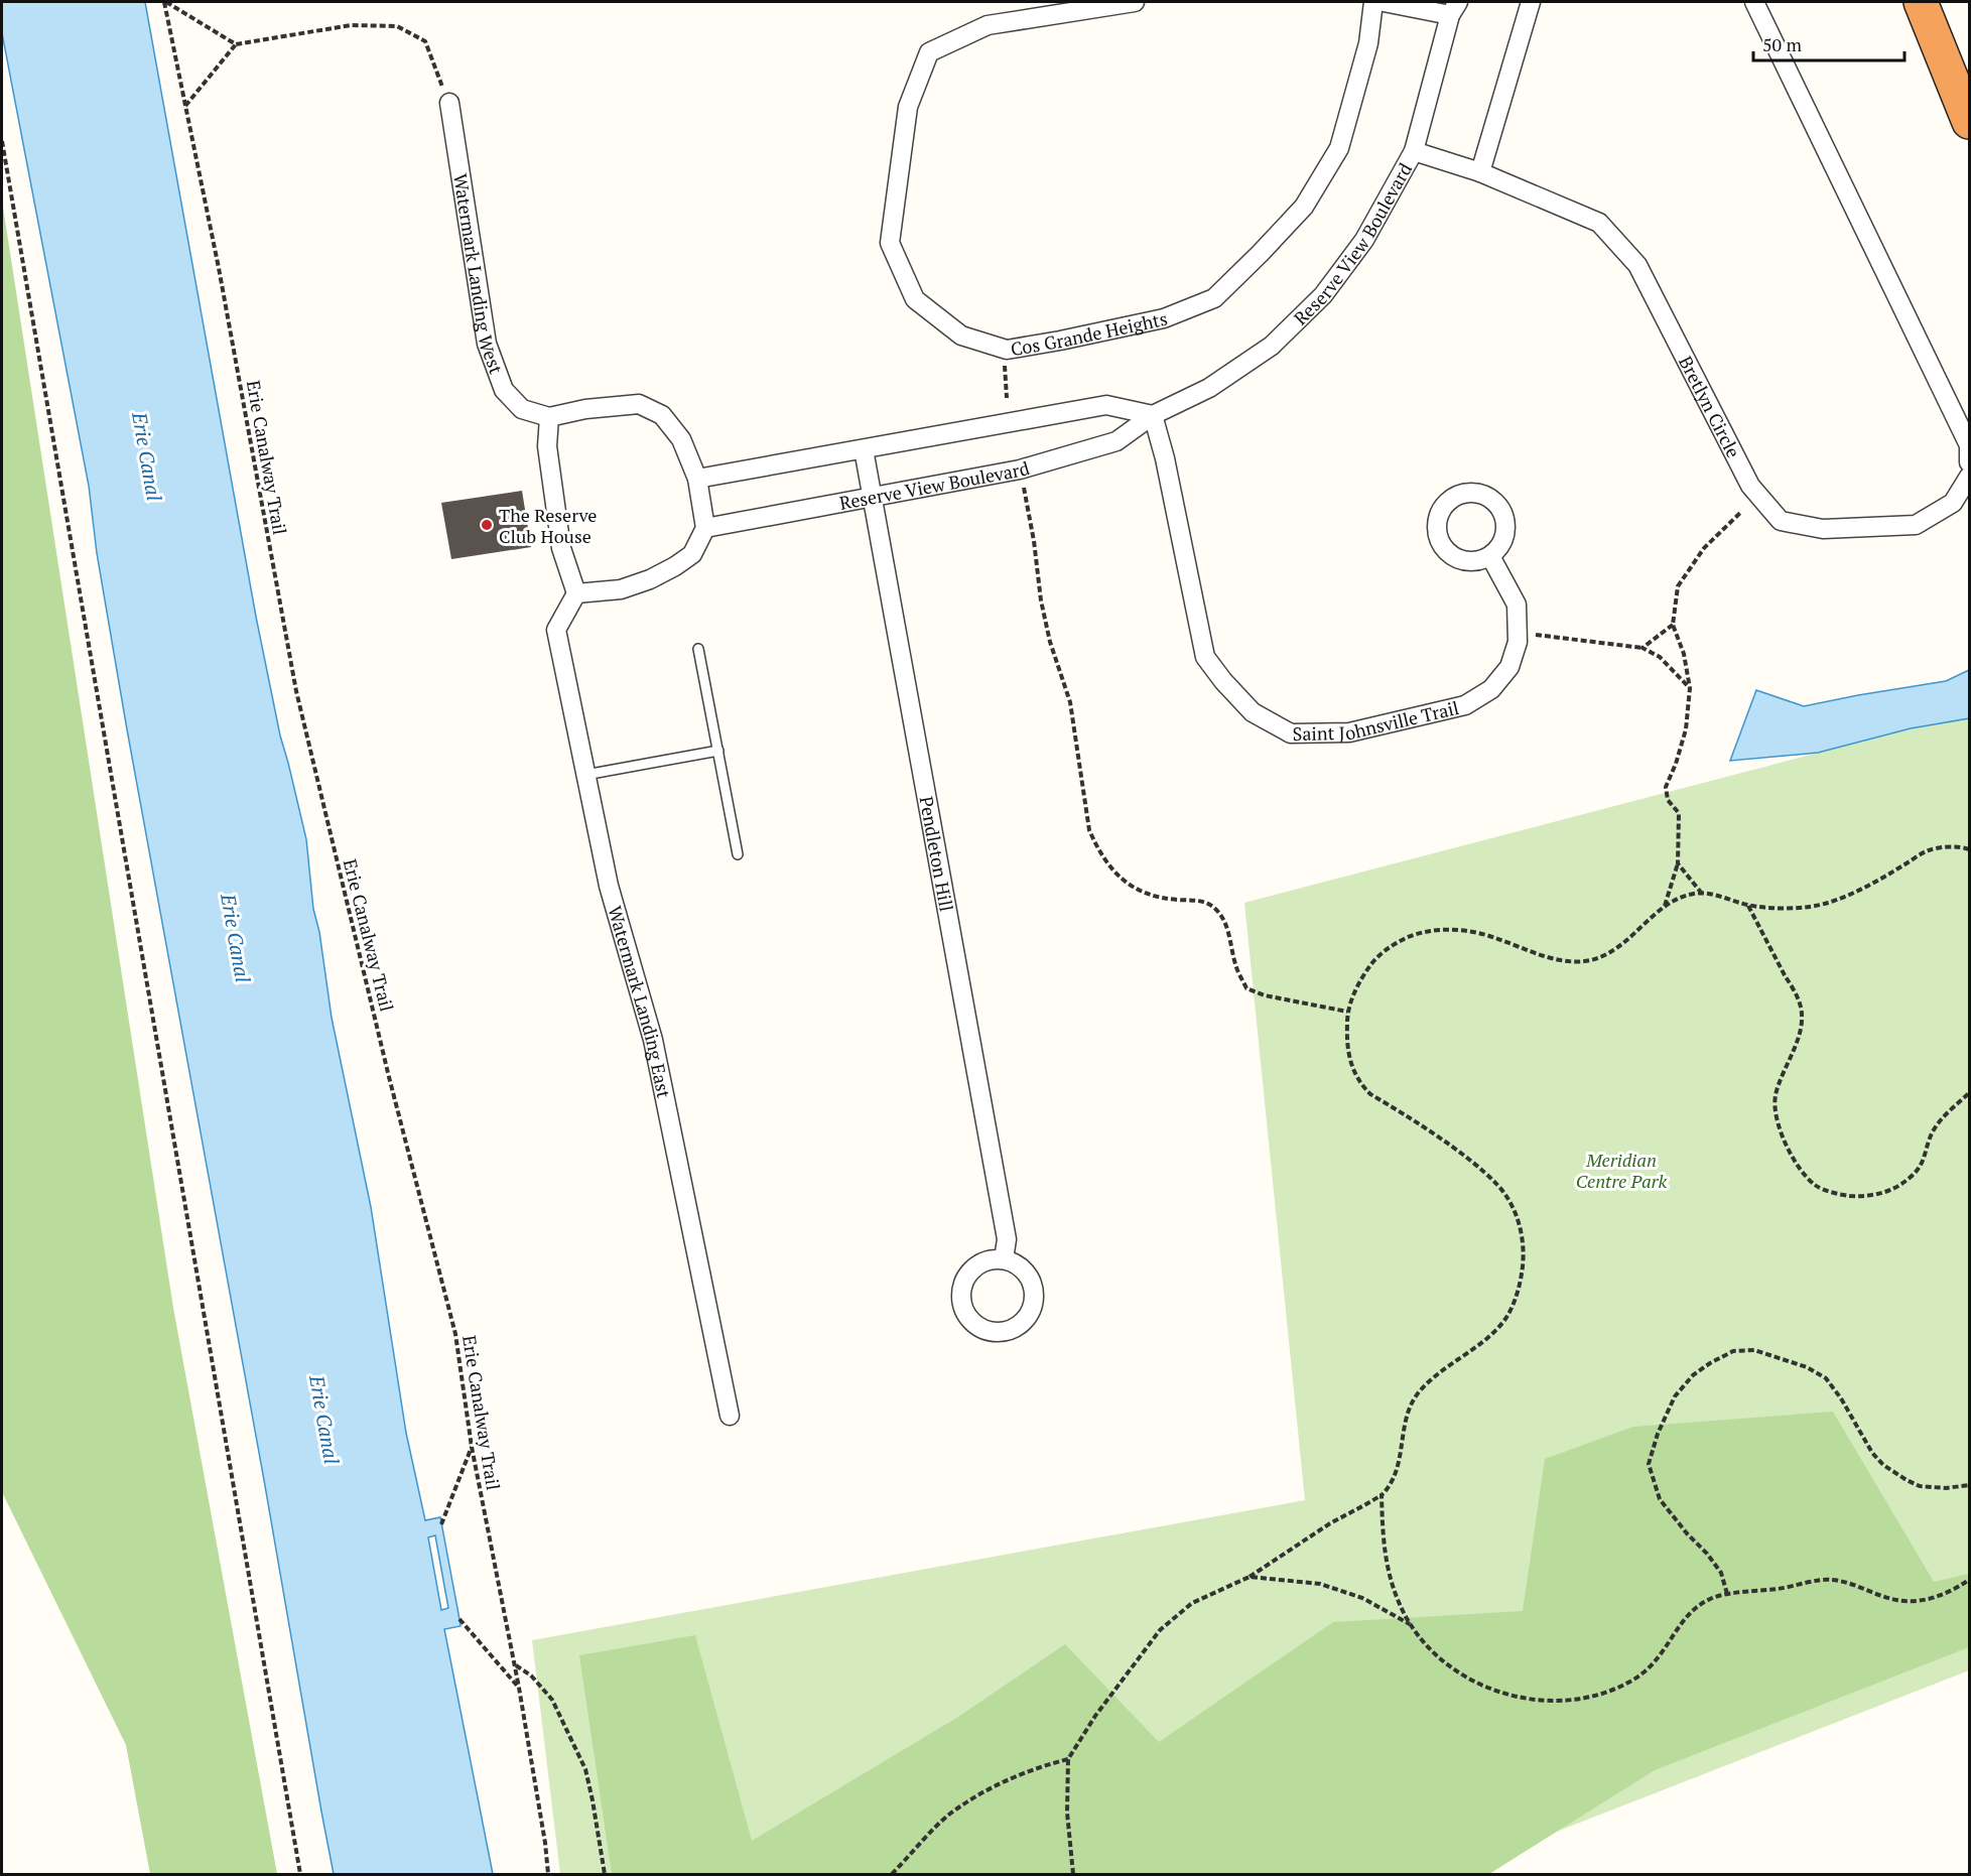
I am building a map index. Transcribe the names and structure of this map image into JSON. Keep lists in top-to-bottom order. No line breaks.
{"streets":{"street":["Reserve View Boulevard","Watermark Landing West","Cos Grande Heights","Bretlyn Circle","Saint Johnsville Trail","Pendleton Hill","Watermark Landing East"],"path":["Erie Canalway Trail"]},"crossings":[["Reserve View Boulevard","Watermark Landing West"],["Reserve View Boulevard","Bretlyn Circle"],["Reserve View Boulevard","Saint Johnsville Trail"],["Reserve View Boulevard","Pendleton Hill"],["Reserve View Boulevard","Watermark Landing East"],["Watermark Landing West","Watermark Landing East"]],"water":["Erie Canal"],"parks":["Meridian Centre Park"],"places":["The Reserve Club House"],"scale_bar":"50 m"}
